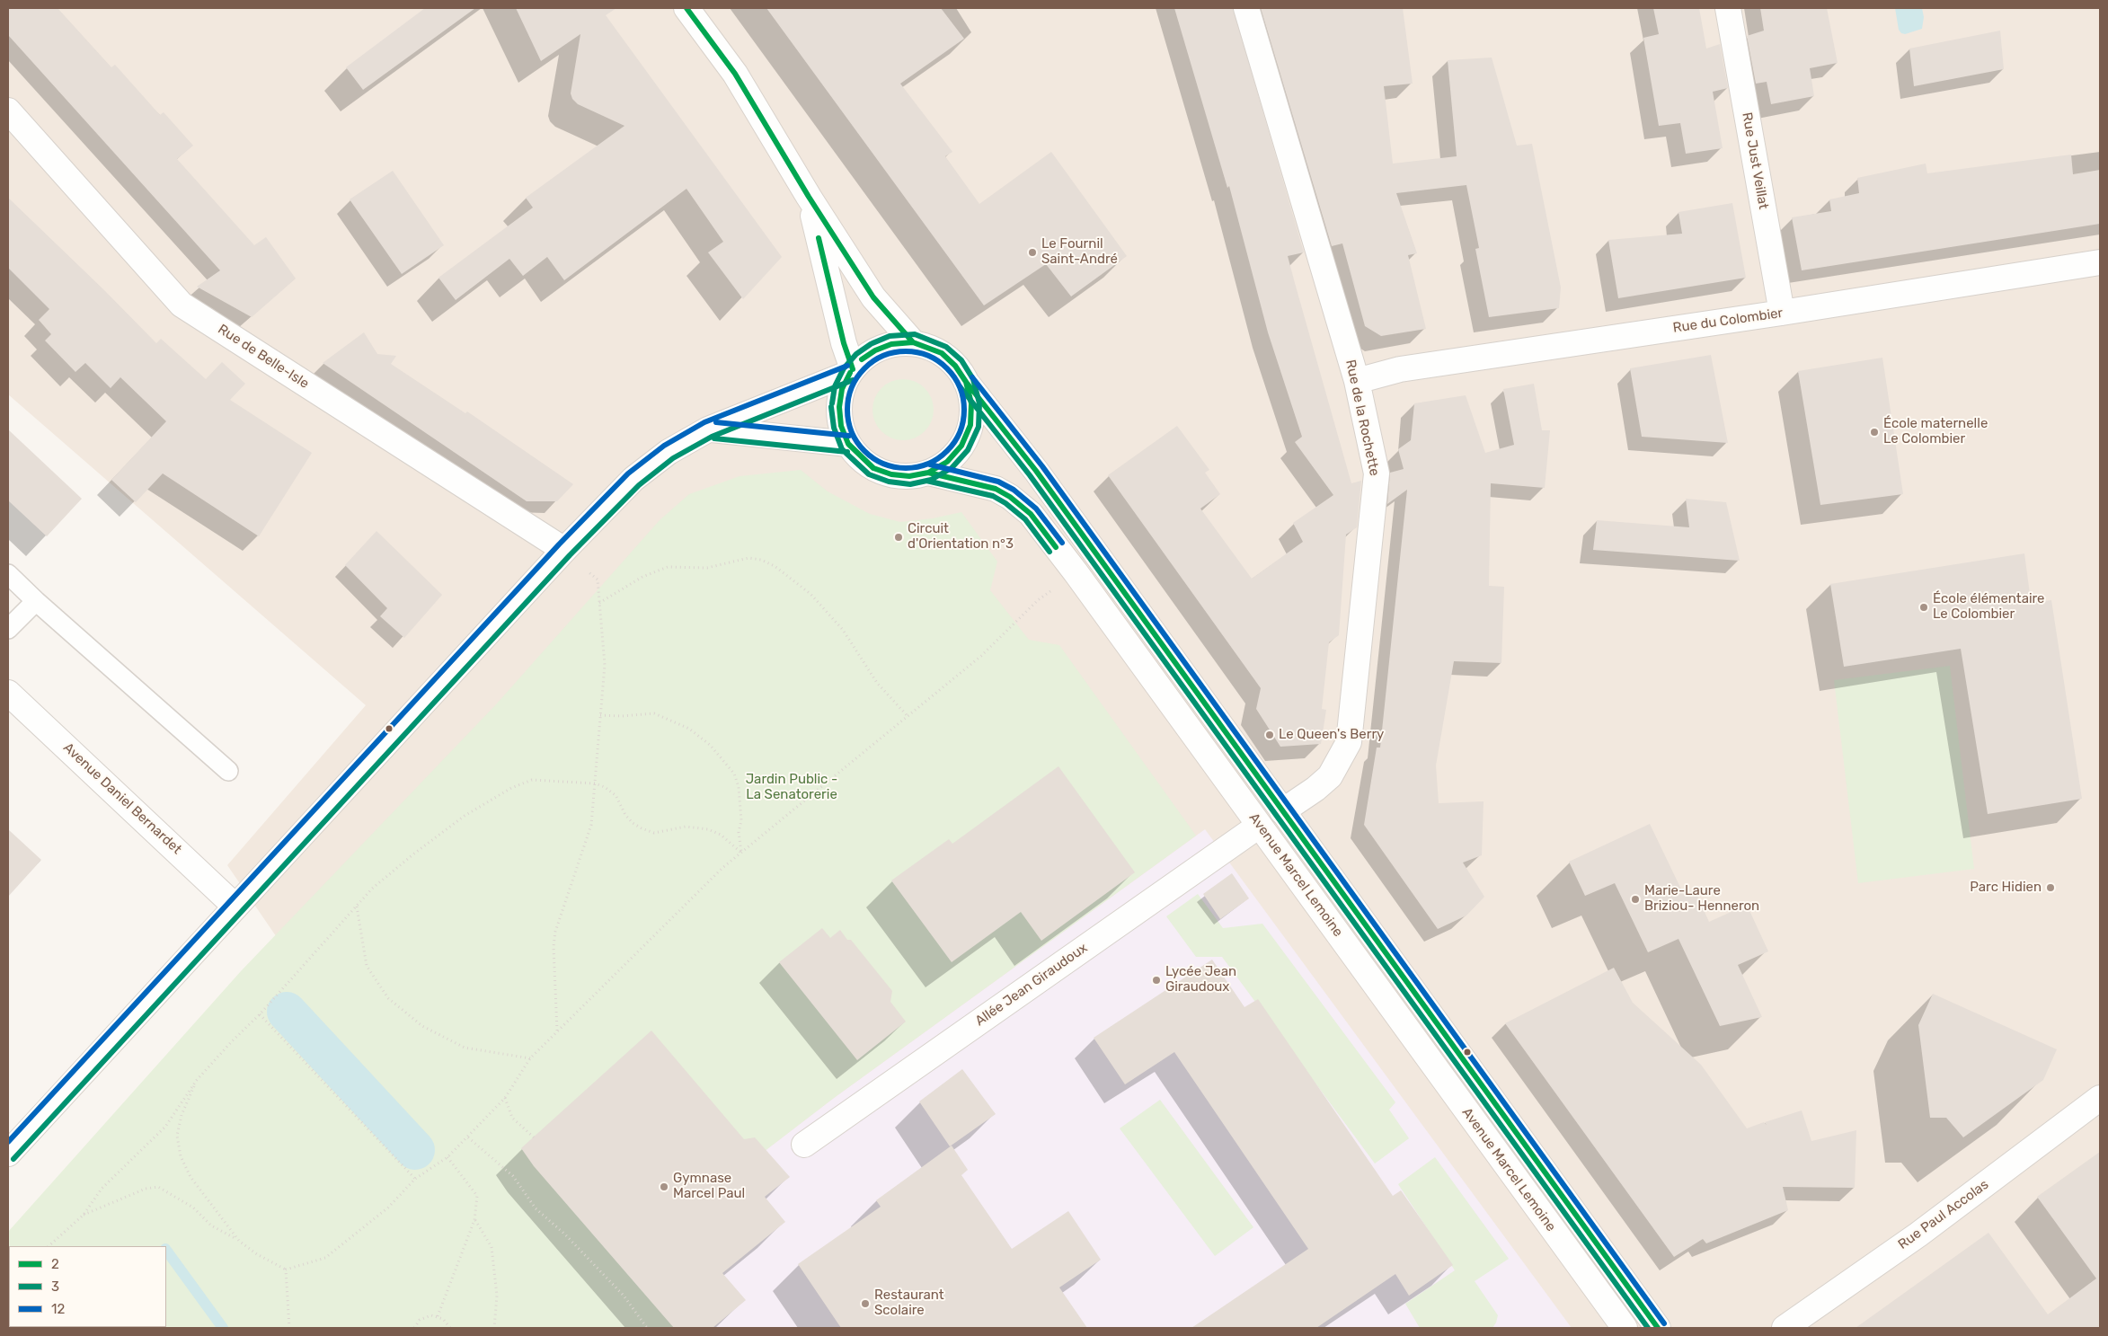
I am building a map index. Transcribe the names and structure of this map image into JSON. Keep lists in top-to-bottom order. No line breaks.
{"streets":{"street":["Rue Just Veillat","Rue du Colombier","Rue de Belle-Isle","Rue de la Rochette","Avenue Daniel Bernardet","Avenue Marcel Lemoine","Allée Jean Giraudoux","Rue Paul Accolas"]},"crossings":[["Rue Just Veillat","Rue du Colombier"],["Rue du Colombier","Rue de la Rochette"],["Rue de la Rochette","Avenue Marcel Lemoine"],["Avenue Marcel Lemoine","Allée Jean Giraudoux"]],"parks":["Jardin Public - La Senatorerie"],"places":["Le Fournil Saint-André","École maternelle Le Colombier","Circuit d'Orientation n°3","École élémentaire Le Colombier","Le Queen's Berry","Parc Hidien","Marie-Laure Briziou- Henneron","Lycée Jean Giraudoux","Gymnase Marcel Paul","Restaurant Scolaire"],"lines":["transit line 2","transit line 3","transit line 12"],"legend":["2","3","12"]}
